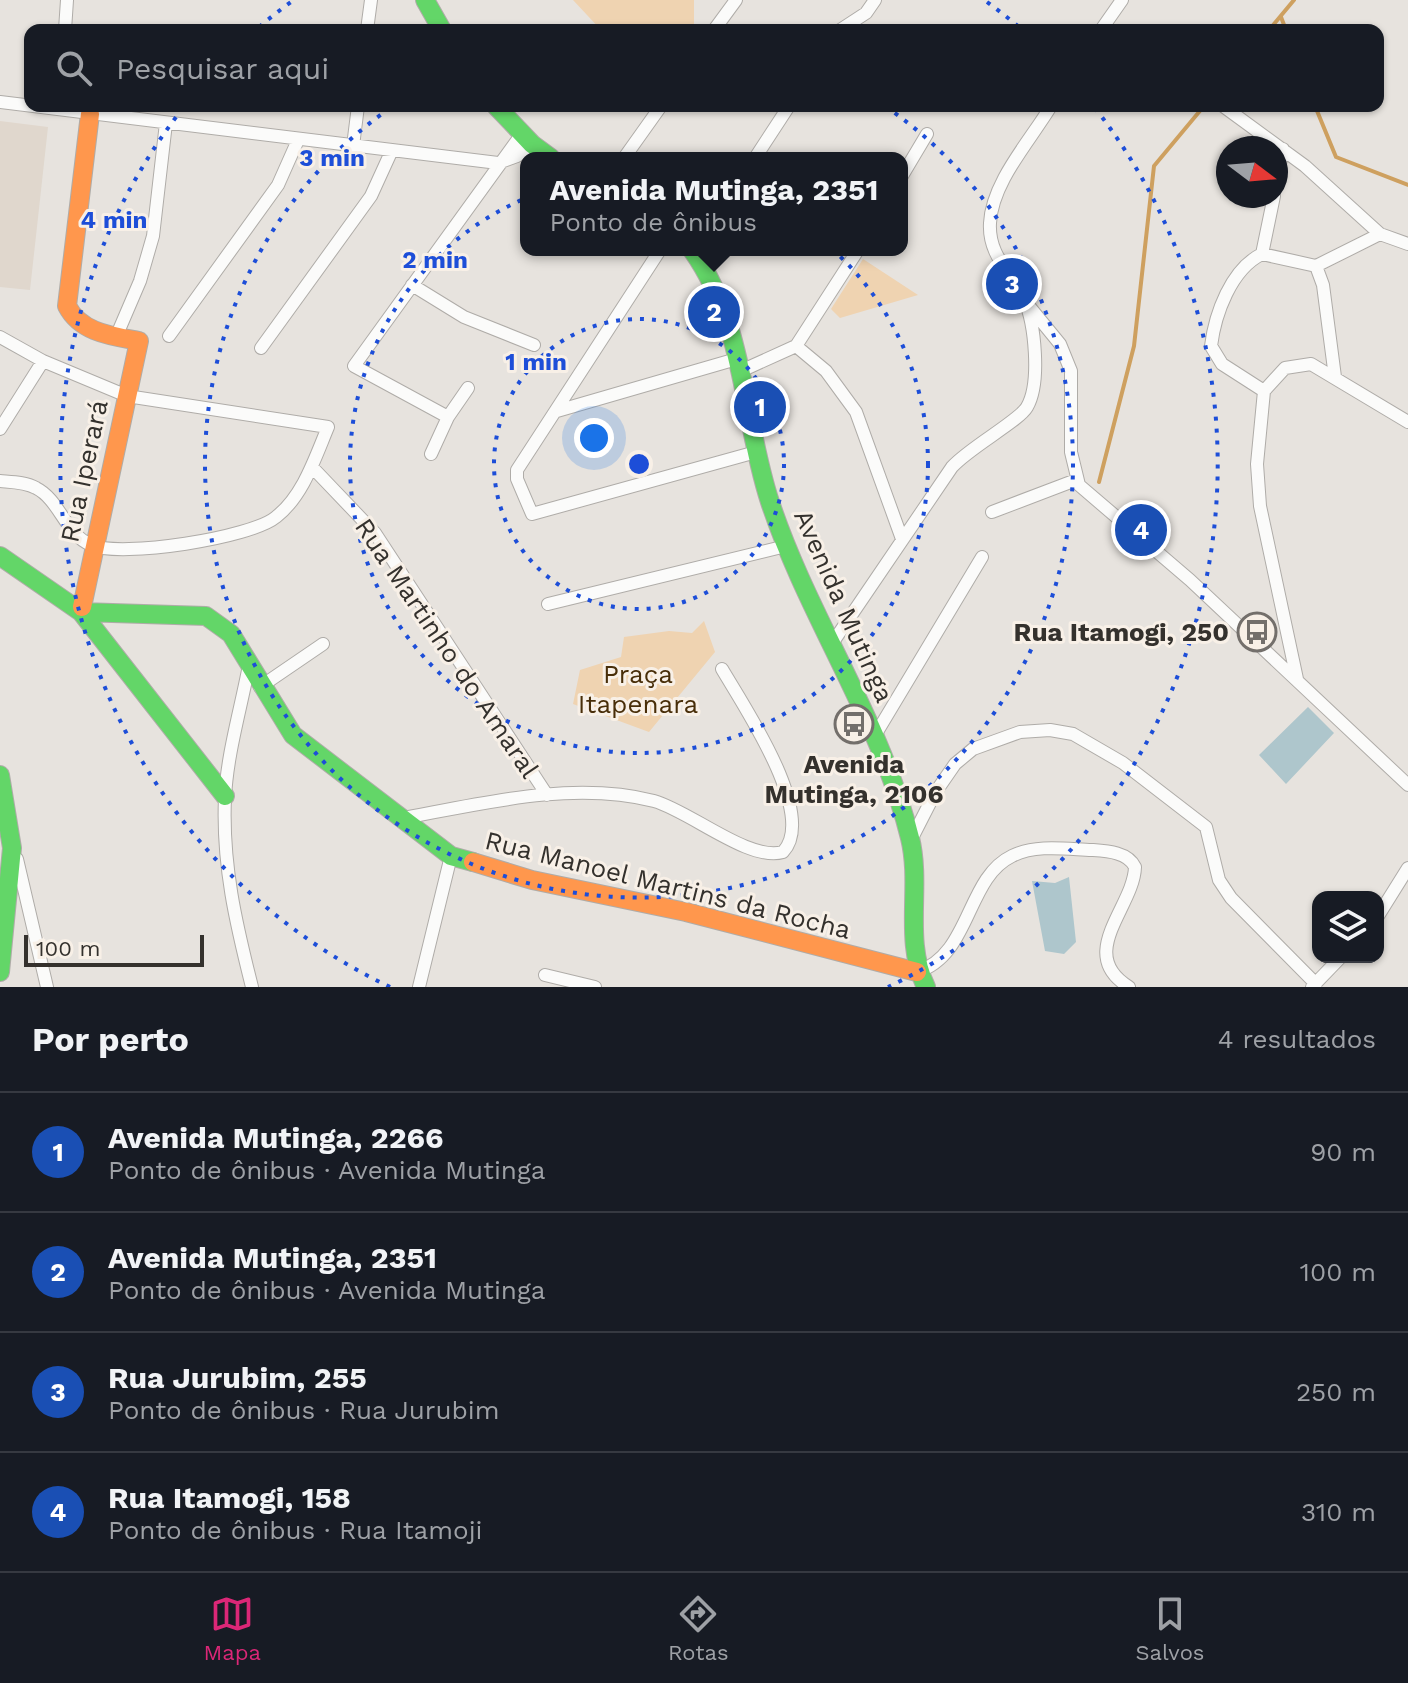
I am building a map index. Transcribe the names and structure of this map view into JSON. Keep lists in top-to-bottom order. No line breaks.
{"streets":{"main road":["Rua Iperará","Avenida Mutinga","Rua Manoel Martins da Rocha"],"street":["Rua Martinho do Amaral"]},"crossings":[["Rua Iperará","Rua Manoel Martins da Rocha"],["Avenida Mutinga","Rua Manoel Martins da Rocha"]],"parks":["Praça Itapenara"],"places":{"bus stop":["Rua Itamogi, 250","Avenida Mutinga, 2106"]},"scale_bar":"100 m","north":"right","page":{"search":"Pesquisar aqui","popup":["Avenida Mutinga, 2351","Ponto de ônibus"],"pins":["3","2","1","4"],"scale":"100 m","heading":["Por perto","4 resultados"],"list":[{"mark":"1","name":"Avenida Mutinga, 2266","note":"Ponto de ônibus · Avenida Mutinga","value":"90 m"},{"mark":"2","name":"Avenida Mutinga, 2351","note":"Ponto de ônibus · Avenida Mutinga","value":"100 m"},{"mark":"3","name":"Rua Jurubim, 255","note":"Ponto de ônibus · Rua Jurubim","value":"250 m"},{"mark":"4","name":"Rua Itamogi, 158","note":"Ponto de ônibus · Rua Itamoji","value":"310 m"}],"nav":["Mapa","Rotas","Salvos"]},"rings":["3 min","4 min","2 min","1 min"]}
